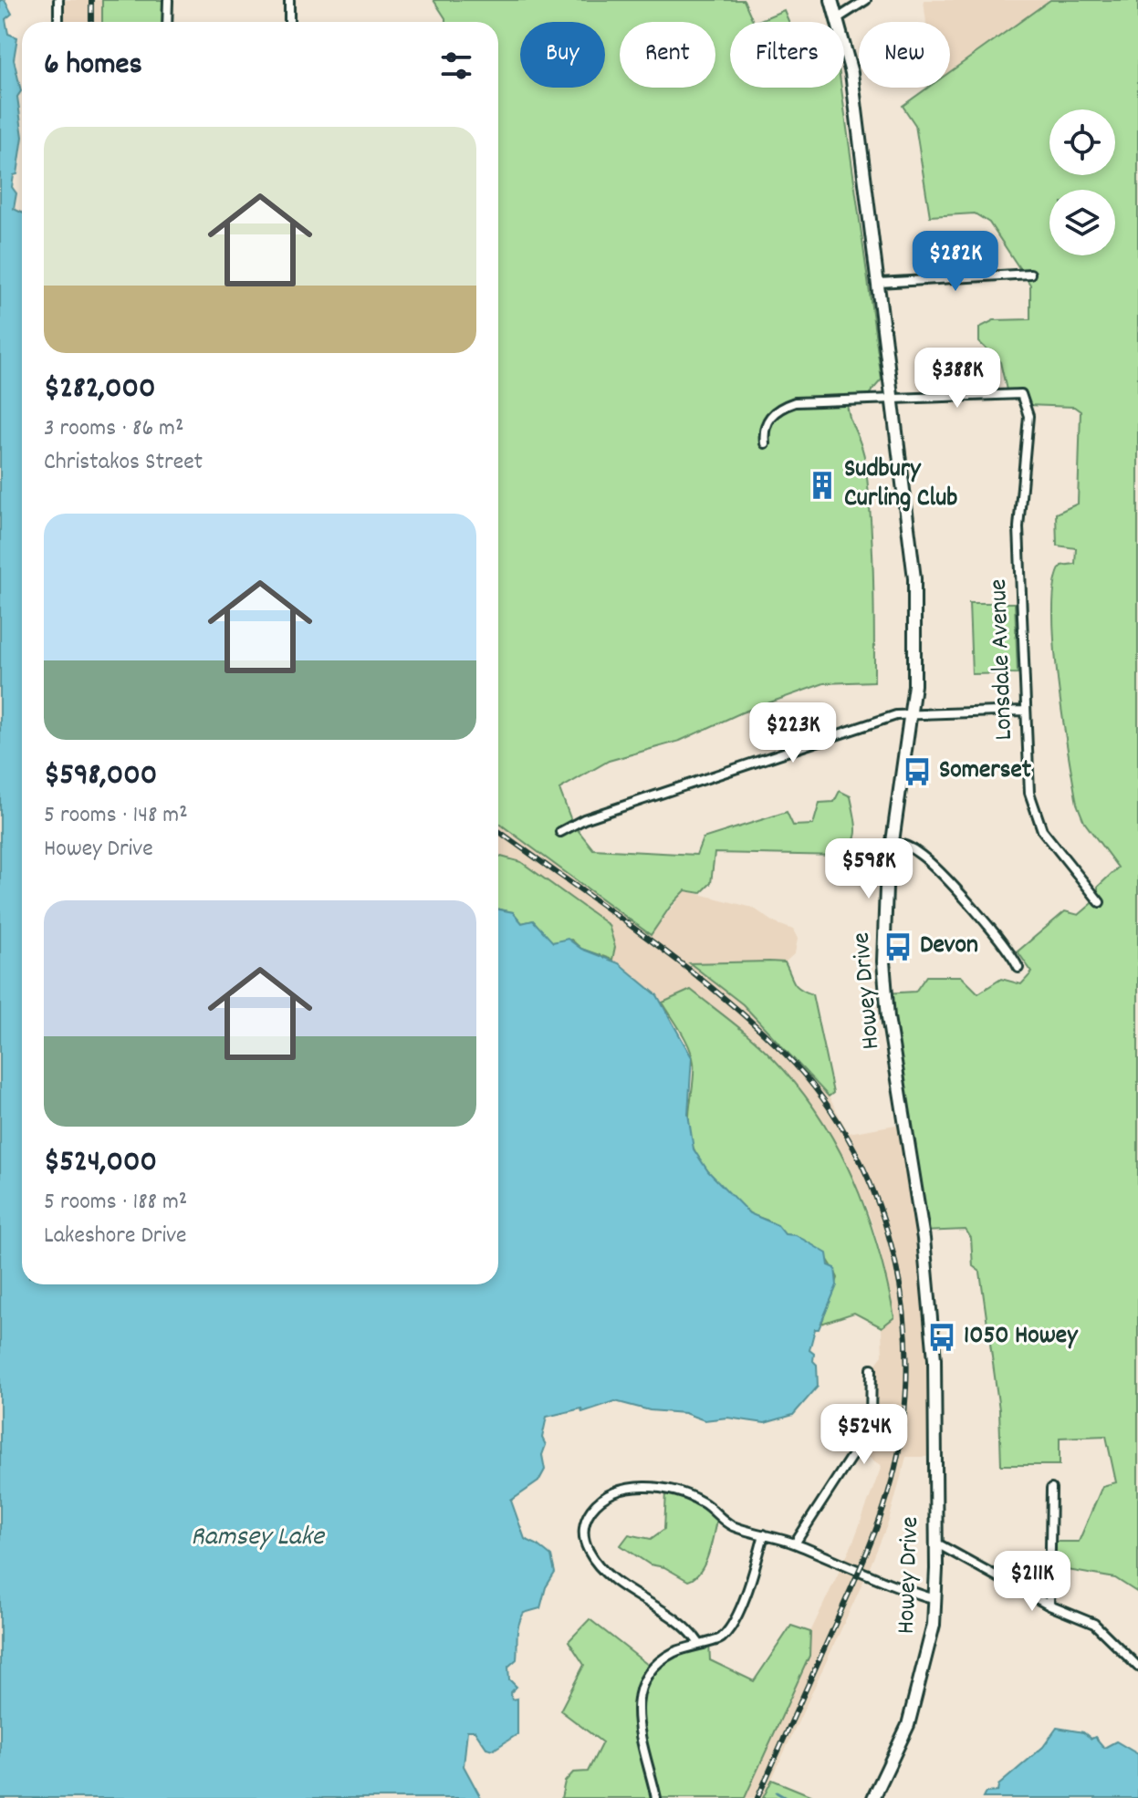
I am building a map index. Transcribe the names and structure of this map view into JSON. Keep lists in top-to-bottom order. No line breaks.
{"streets":{"main road":["Howey Drive"],"street":["Lonsdale Avenue"]},"crossings":[["Lonsdale Avenue","Howey Drive"]],"water":["Ramsey Lake"],"places":{"building":["Sudbury Curling Club"],"bus stop":["Somerset","Devon","1050 Howey"]},"page":{"chip":["Buy","Rent","Filters","New"],"heading":"6 homes","list":[{"name":"$282,000","note":"3 rooms · 86 m² · Christakos Street"},{"name":"$598,000","note":"5 rooms · 148 m² · Howey Drive"},{"name":"$524,000","note":"5 rooms · 188 m² · Lakeshore Drive"}],"price":["$282K","$388K","$223K","$598K","$524K","$211K"]}}
